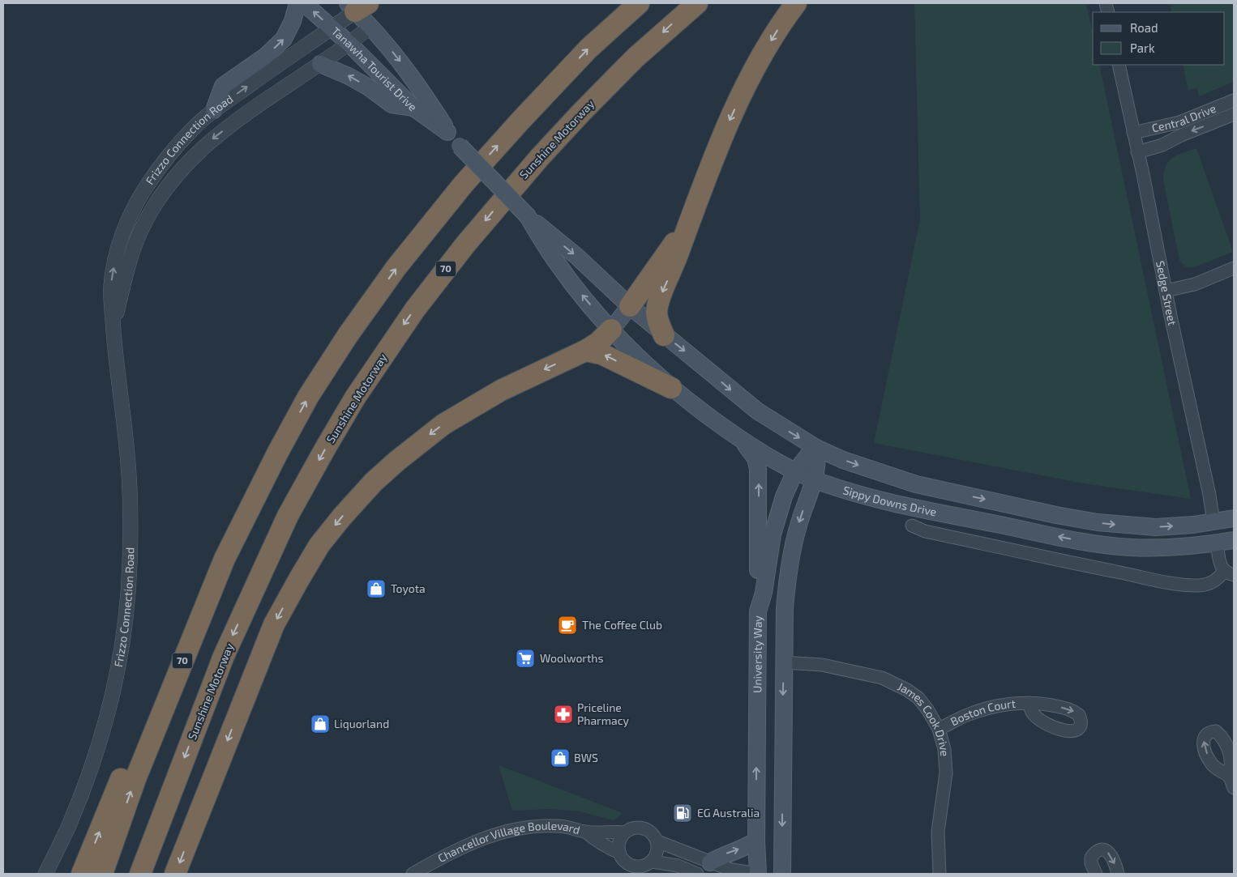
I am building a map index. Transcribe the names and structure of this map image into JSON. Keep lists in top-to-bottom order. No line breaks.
{"streets":{"highway":["Sunshine Motorway","70"],"main road":["Tanawha Tourist Drive","Sippy Downs Drive","University Way"],"street":["Central Drive","Frizzo Connection Road","Sedge Street","Boston Court","James Cook Drive","Chancellor Village Boulevard"]},"crossings":[["Tanawha Tourist Drive","Frizzo Connection Road"],["Tanawha Tourist Drive","Sippy Downs Drive"],["Central Drive","Sedge Street"],["Sedge Street","Sippy Downs Drive"],["Sippy Downs Drive","University Way"],["Boston Court","James Cook Drive"]],"places":{"shop":["Toyota","Liquorland","BWS"],"cafe":["The Coffee Club"],"supermarket":["Woolworths"],"pharmacy":["Priceline Pharmacy"],"fuel station":["EG Australia"]},"legend":["Road","Park"]}
